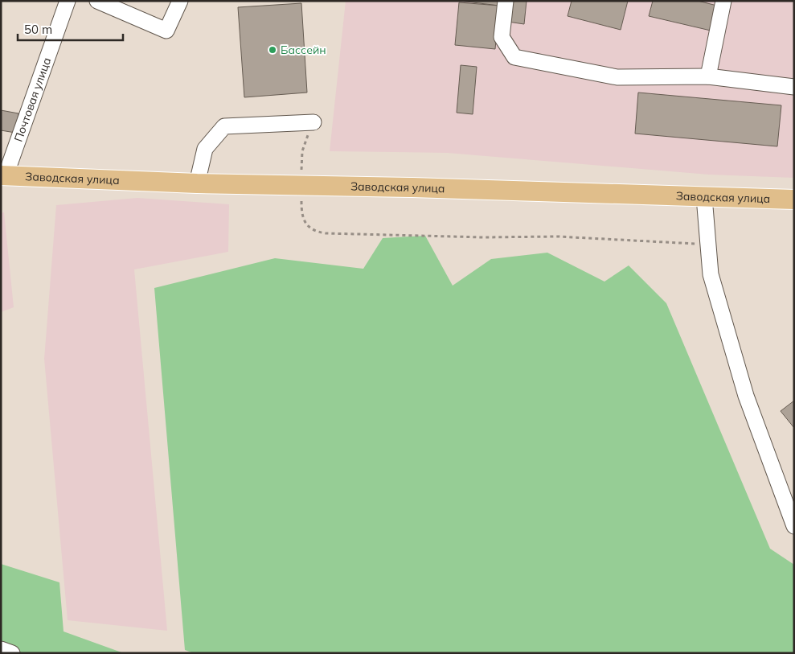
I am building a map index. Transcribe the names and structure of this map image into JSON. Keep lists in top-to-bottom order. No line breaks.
{"streets":{"main road":["Заводская улица"],"street":["Почтовая улица"]},"crossings":[["Почтовая улица","Заводская улица"]],"places":["Бассейн"],"scale_bar":"50 m"}
